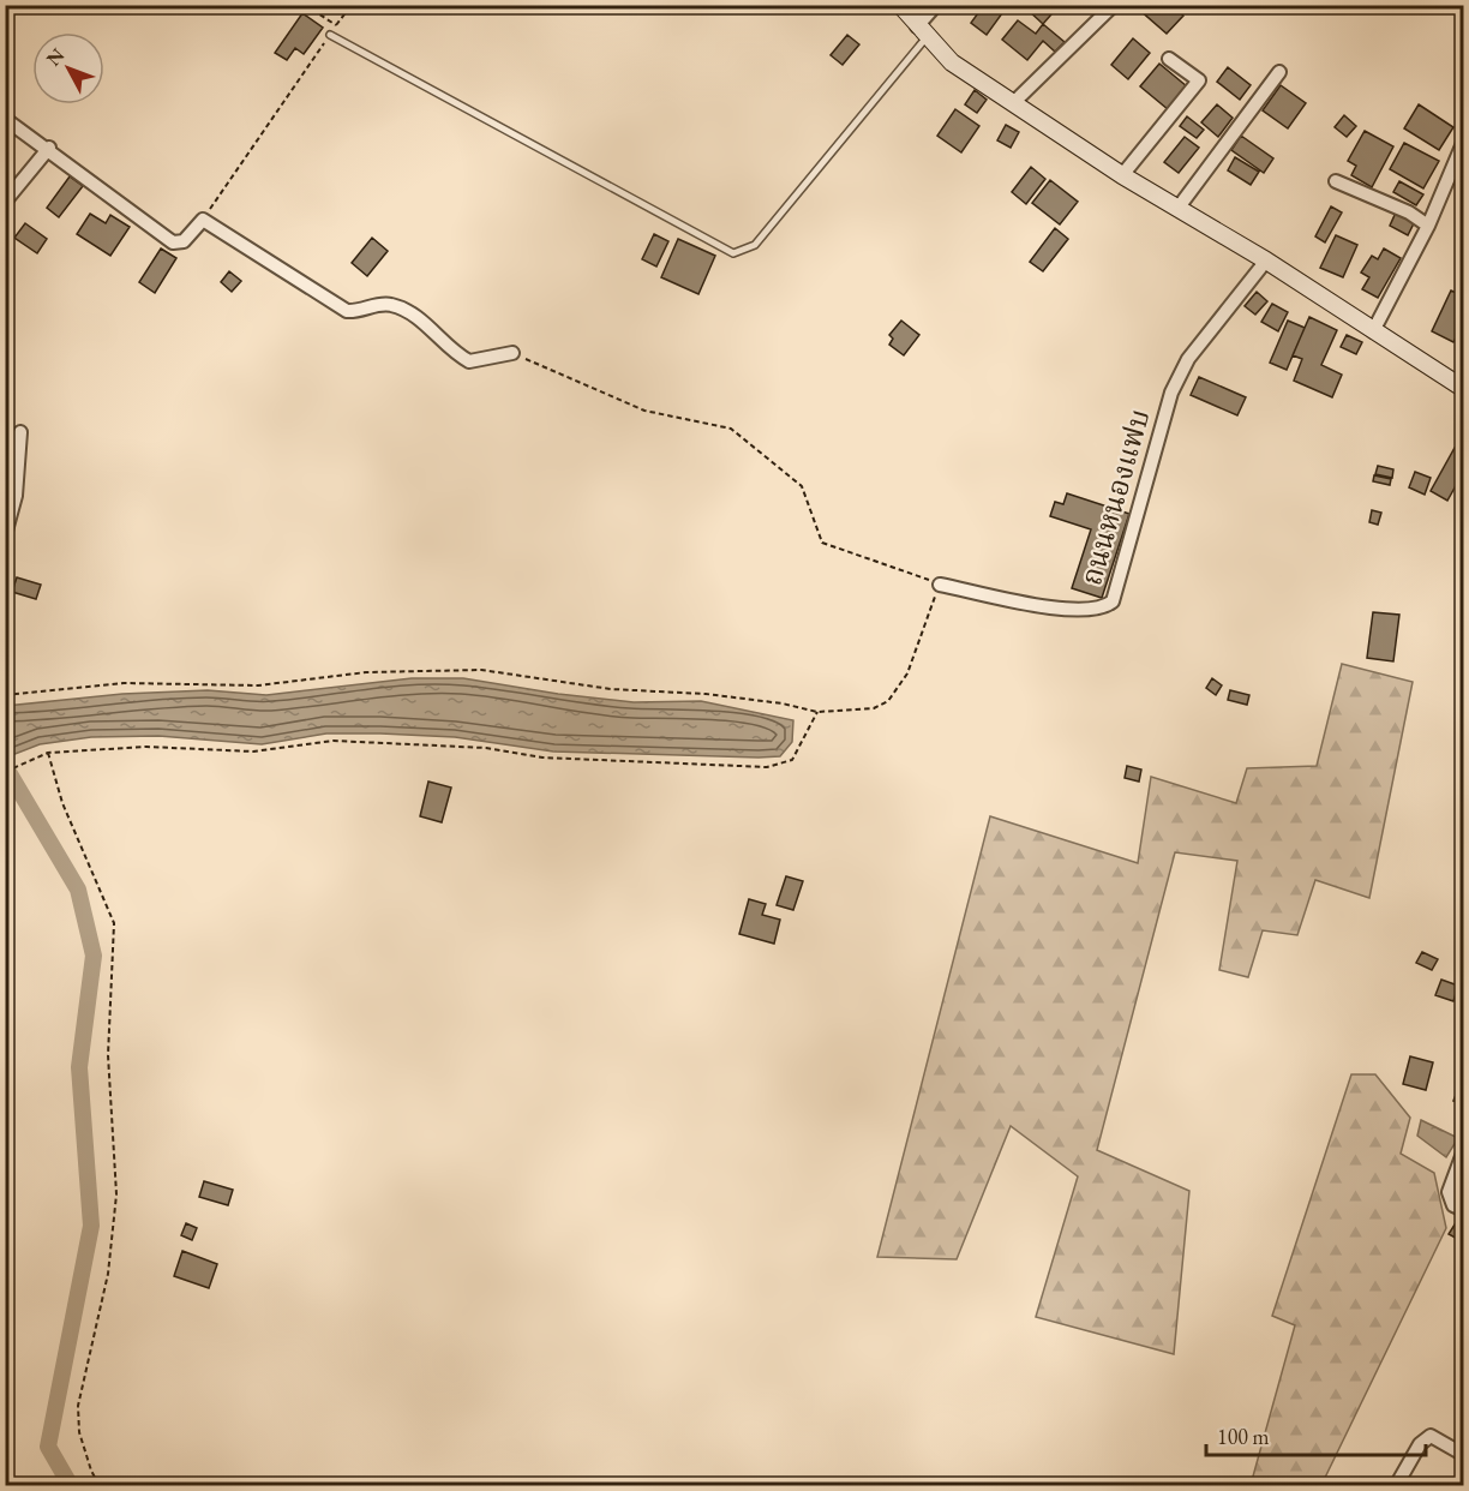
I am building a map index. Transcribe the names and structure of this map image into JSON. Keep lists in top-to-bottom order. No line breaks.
{"streets":{"street":["ถนนหนองแฟบ"]},"scale_bar":"100 m","north":"top left"}
